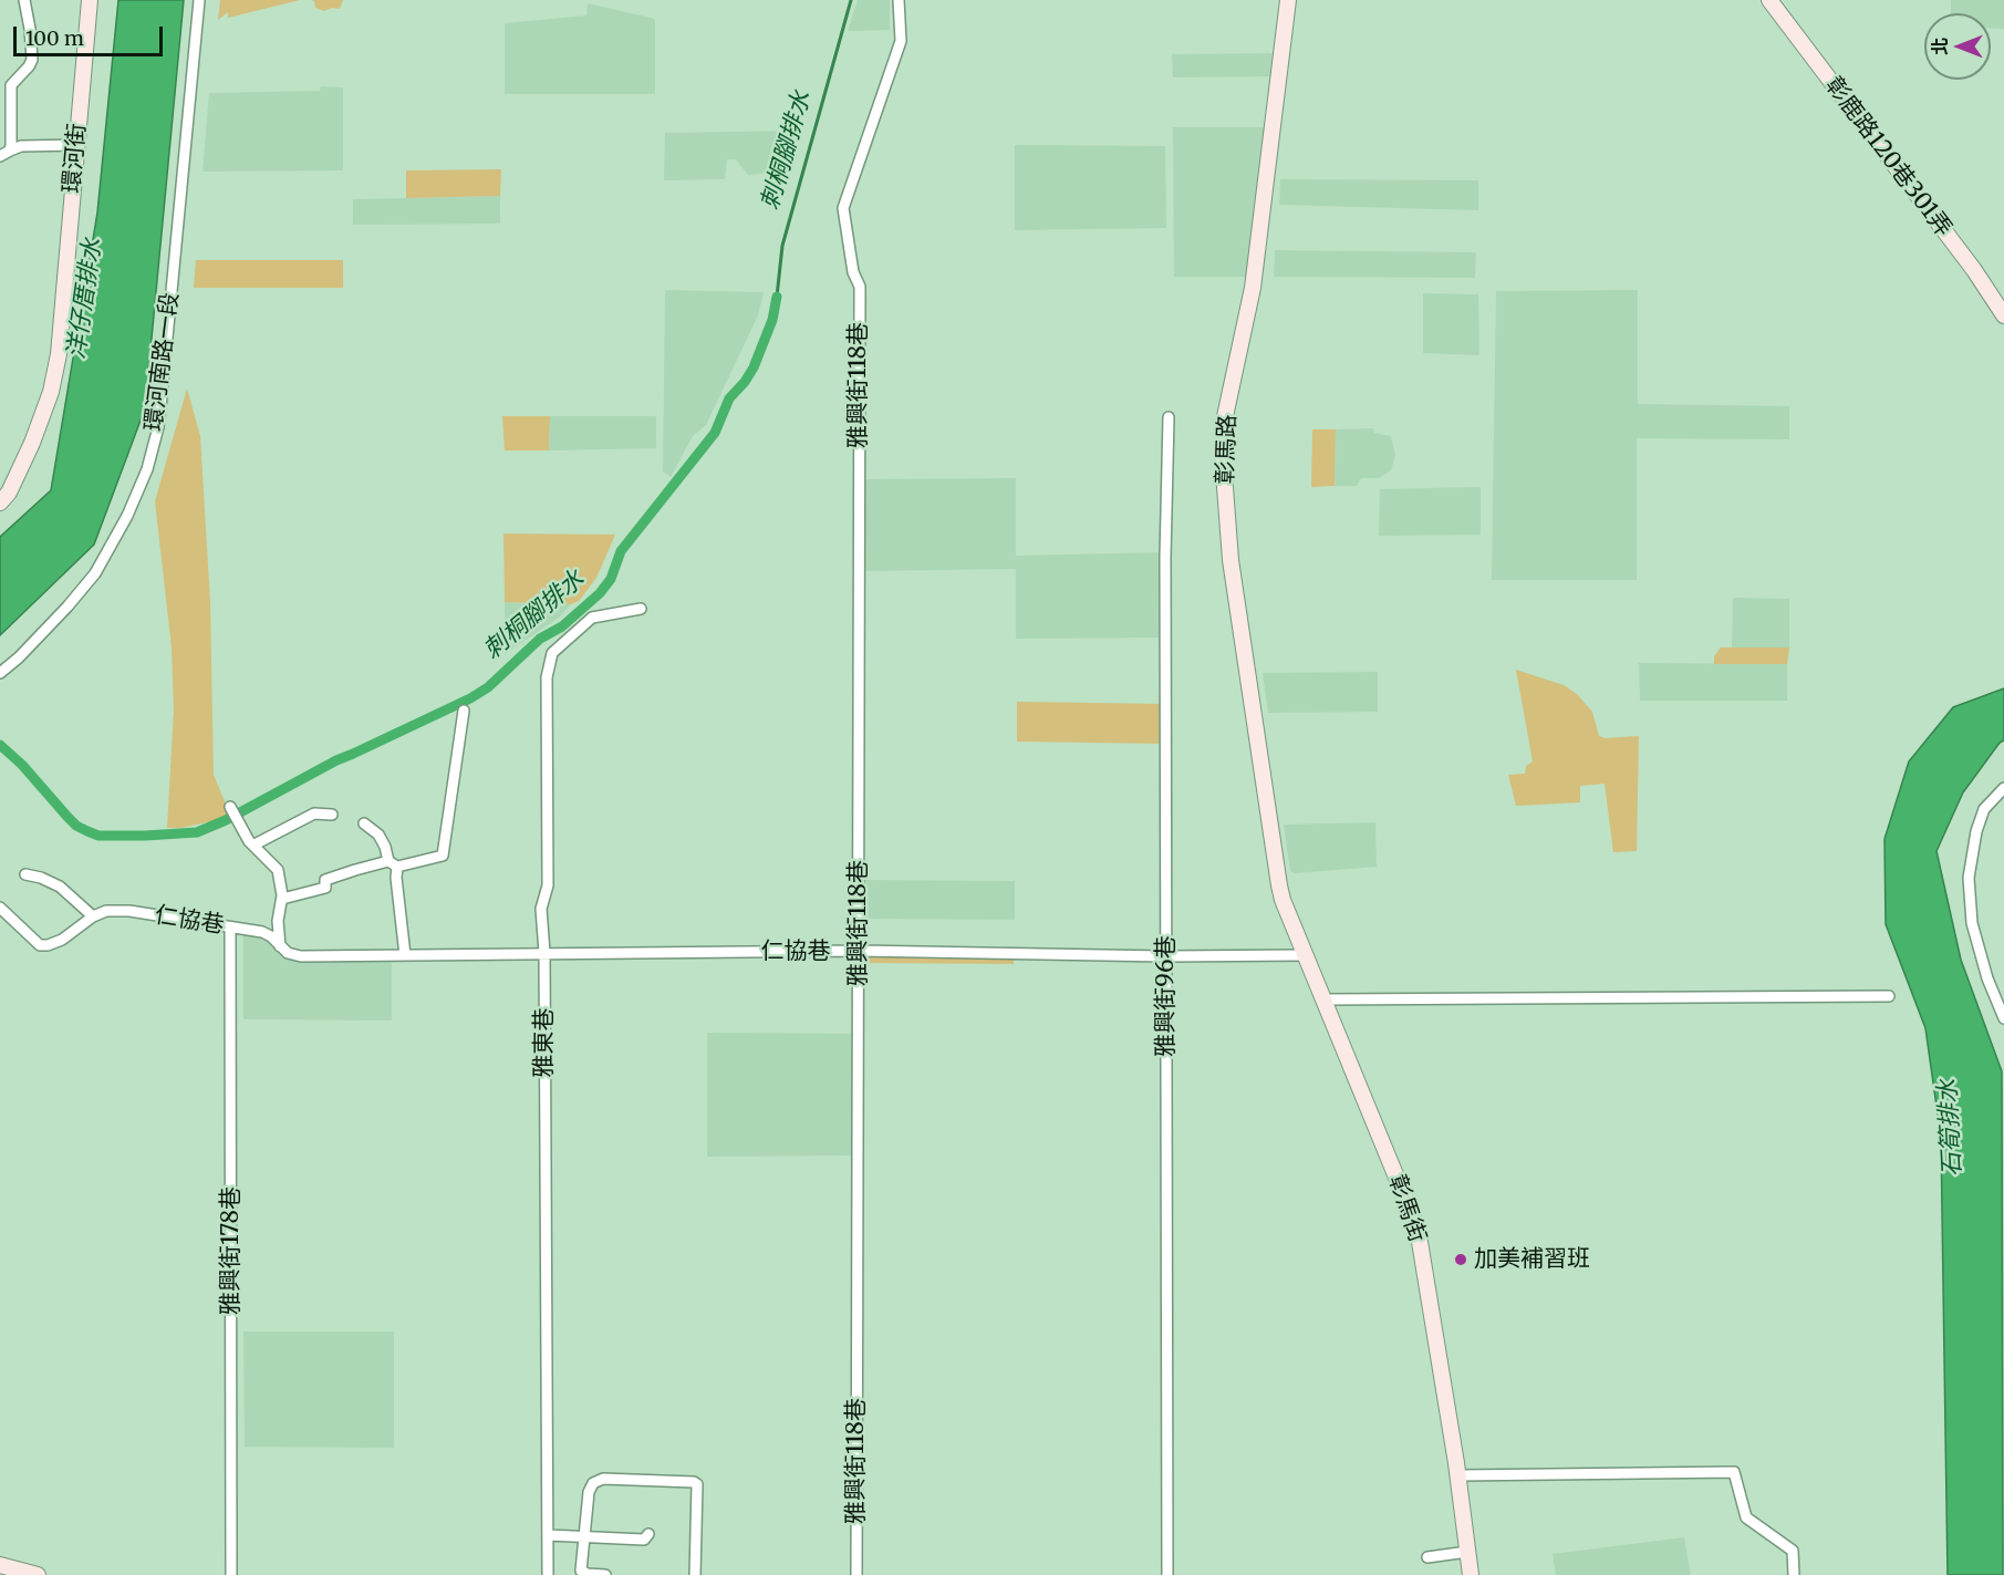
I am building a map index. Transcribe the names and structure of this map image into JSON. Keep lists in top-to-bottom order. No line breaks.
{"streets":{"street":["彰鹿路120巷301弄","環河街","環河南路一段","雅興街118巷","彰馬路","仁協巷","雅興街96巷","雅東巷","彰馬街","雅興街178巷"]},"crossings":[["雅興街118巷","仁協巷"],["彰馬路","彰馬街"],["仁協巷","雅興街96巷"],["仁協巷","雅東巷"],["仁協巷","彰馬街"],["仁協巷","雅興街178巷"]],"water":["刺桐腳排水","洋仔厝排水","石筍排水"],"places":["加美補習班"],"scale_bar":"100 m","north":"left"}
